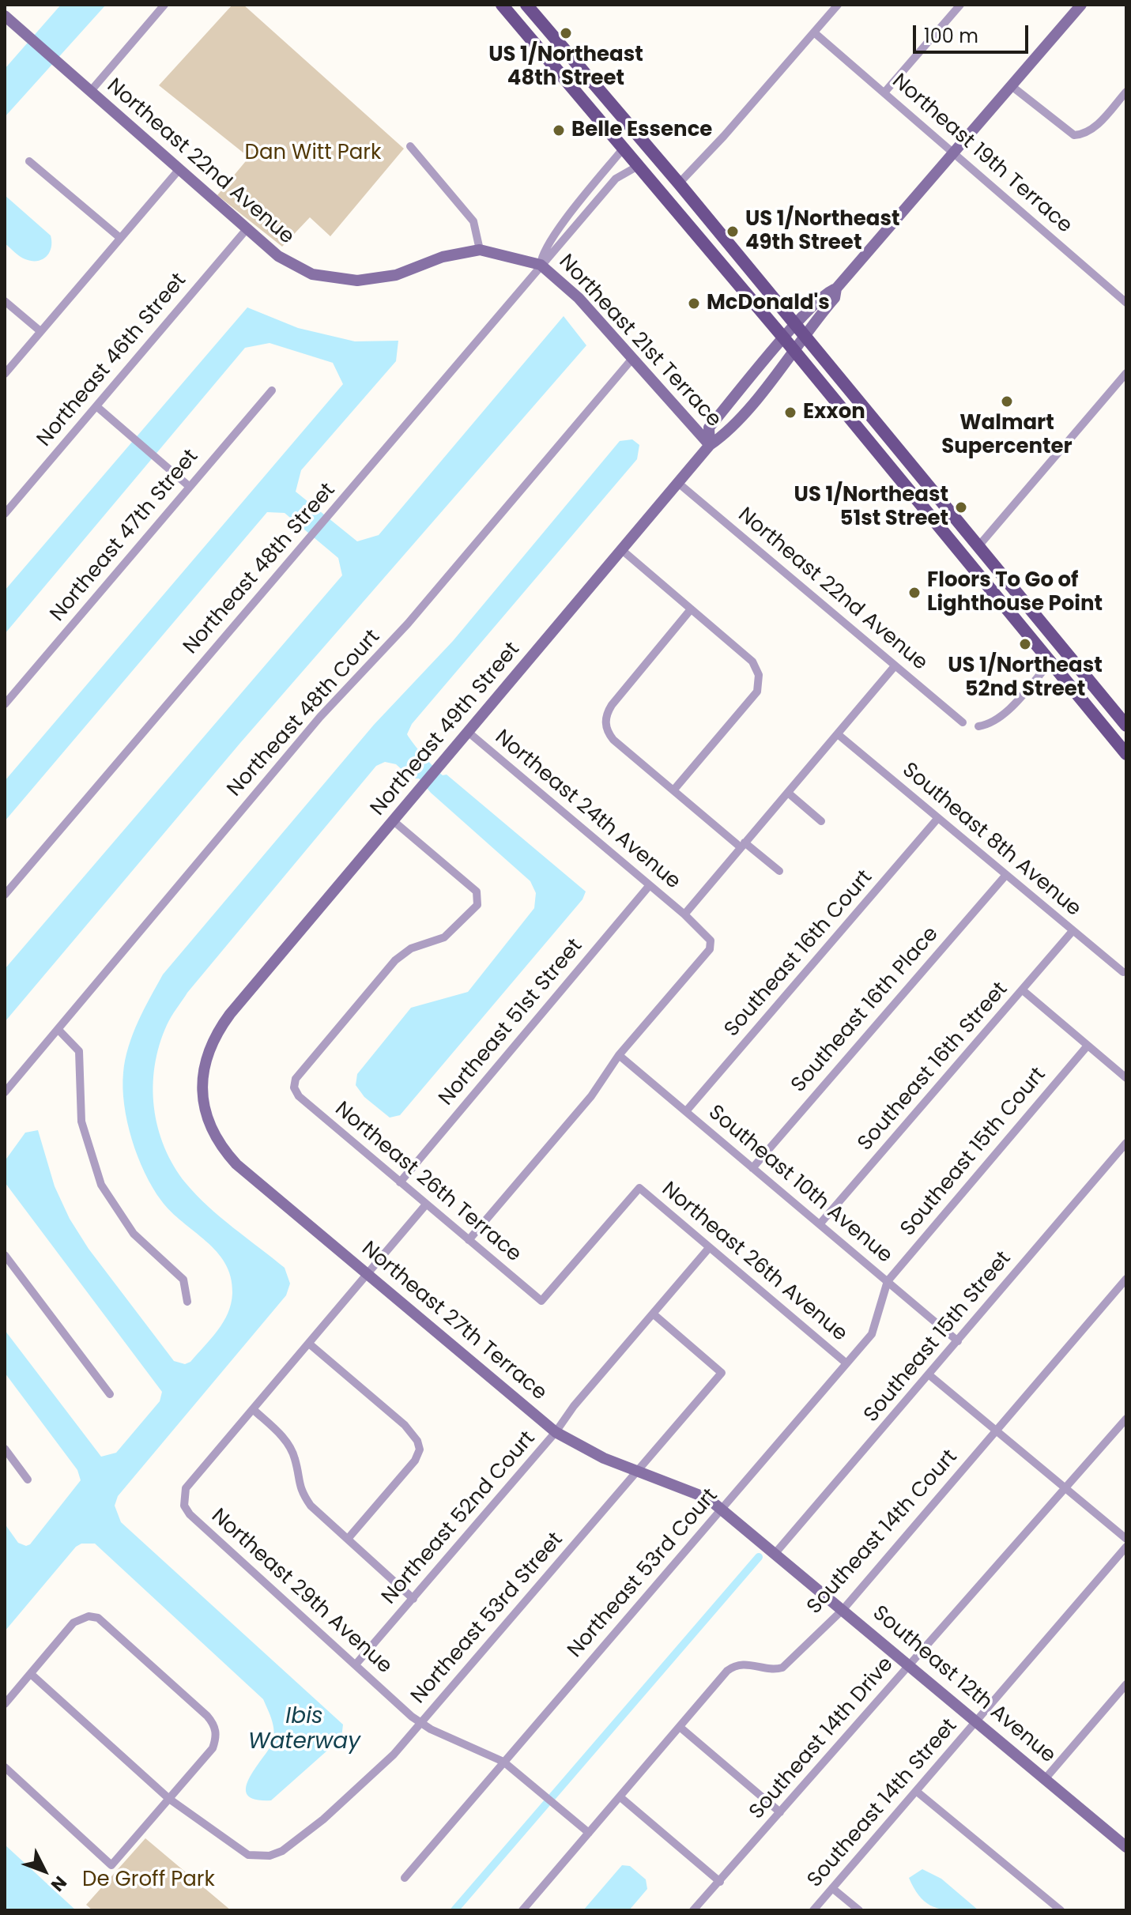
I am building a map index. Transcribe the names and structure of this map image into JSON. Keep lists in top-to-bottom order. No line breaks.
{"streets":{"street":["Northeast 19th Terrace","Northeast 22nd Avenue","Northeast 21st Terrace","Northeast 46th Street","Northeast 47th Street","Northeast 48th Street","Northeast 48th Court","Northeast 49th Street","Northeast 24th Avenue","Southeast 8th Avenue","Southeast 16th Court","Southeast 16th Place","Northeast 51st Street","Southeast 16th Street","Southeast 15th Court","Northeast 26th Terrace","Southeast 10th Avenue","Northeast 26th Avenue","Northeast 27th Terrace","Southeast 15th Street","Northeast 52nd Court","Southeast 14th Court","Northeast 53rd Court","Northeast 29th Avenue","Northeast 53rd Street","Southeast 12th Avenue","Southeast 14th Drive","Southeast 14th Street"]},"crossings":[["Northeast 19th Terrace","Northeast 49th Street"],["Northeast 22nd Avenue","Northeast 21st Terrace"],["Northeast 22nd Avenue","Northeast 46th Street"],["Northeast 22nd Avenue","Northeast 48th Street"],["Northeast 22nd Avenue","Northeast 49th Street"],["Northeast 21st Terrace","Northeast 48th Street"],["Northeast 21st Terrace","Northeast 48th Court"],["Northeast 21st Terrace","Northeast 49th Street"],["Northeast 49th Street","Northeast 24th Avenue"],["Northeast 49th Street","Northeast 26th Terrace"],["Northeast 49th Street","Northeast 27th Terrace"],["Northeast 24th Avenue","Northeast 51st Street"],["Northeast 24th Avenue","Southeast 10th Avenue"],["Southeast 8th Avenue","Southeast 16th Court"],["Southeast 8th Avenue","Southeast 16th Place"],["Southeast 8th Avenue","Southeast 16th Street"],["Southeast 16th Court","Southeast 10th Avenue"],["Southeast 16th Place","Southeast 10th Avenue"],["Northeast 51st Street","Northeast 26th Terrace"],["Southeast 16th Street","Southeast 10th Avenue"],["Southeast 15th Court","Southeast 10th Avenue"],["Southeast 15th Court","Northeast 53rd Court"],["Northeast 26th Terrace","Northeast 26th Avenue"],["Southeast 10th Avenue","Southeast 15th Street"],["Southeast 10th Avenue","Northeast 53rd Court"],["Northeast 26th Avenue","Northeast 52nd Court"],["Northeast 26th Avenue","Northeast 53rd Court"],["Northeast 27th Terrace","Southeast 15th Street"],["Northeast 27th Terrace","Northeast 52nd Court"],["Northeast 27th Terrace","Northeast 53rd Court"],["Northeast 27th Terrace","Northeast 53rd Street"],["Northeast 27th Terrace","Southeast 12th Avenue"],["Southeast 15th Street","Southeast 12th Avenue"],["Northeast 52nd Court","Northeast 29th Avenue"],["Northeast 52nd Court","Northeast 53rd Street"],["Southeast 14th Court","Northeast 29th Avenue"],["Southeast 14th Court","Southeast 12th Avenue"],["Northeast 53rd Court","Northeast 29th Avenue"],["Northeast 29th Avenue","Northeast 53rd Street"],["Southeast 12th Avenue","Southeast 14th Drive"],["Southeast 12th Avenue","Southeast 14th Street"]],"water":["Ibis Waterway"],"parks":["Dan Witt Park","De Groff Park"],"places":["US 1/Northeast 48th Street","Belle Essence","US 1/Northeast 49th Street","McDonald's","Walmart Supercenter","Exxon","US 1/Northeast 51st Street","Floors To Go of Lighthouse Point","US 1/Northeast 52nd Street"],"scale_bar":"100 m","north":"bottom right"}
